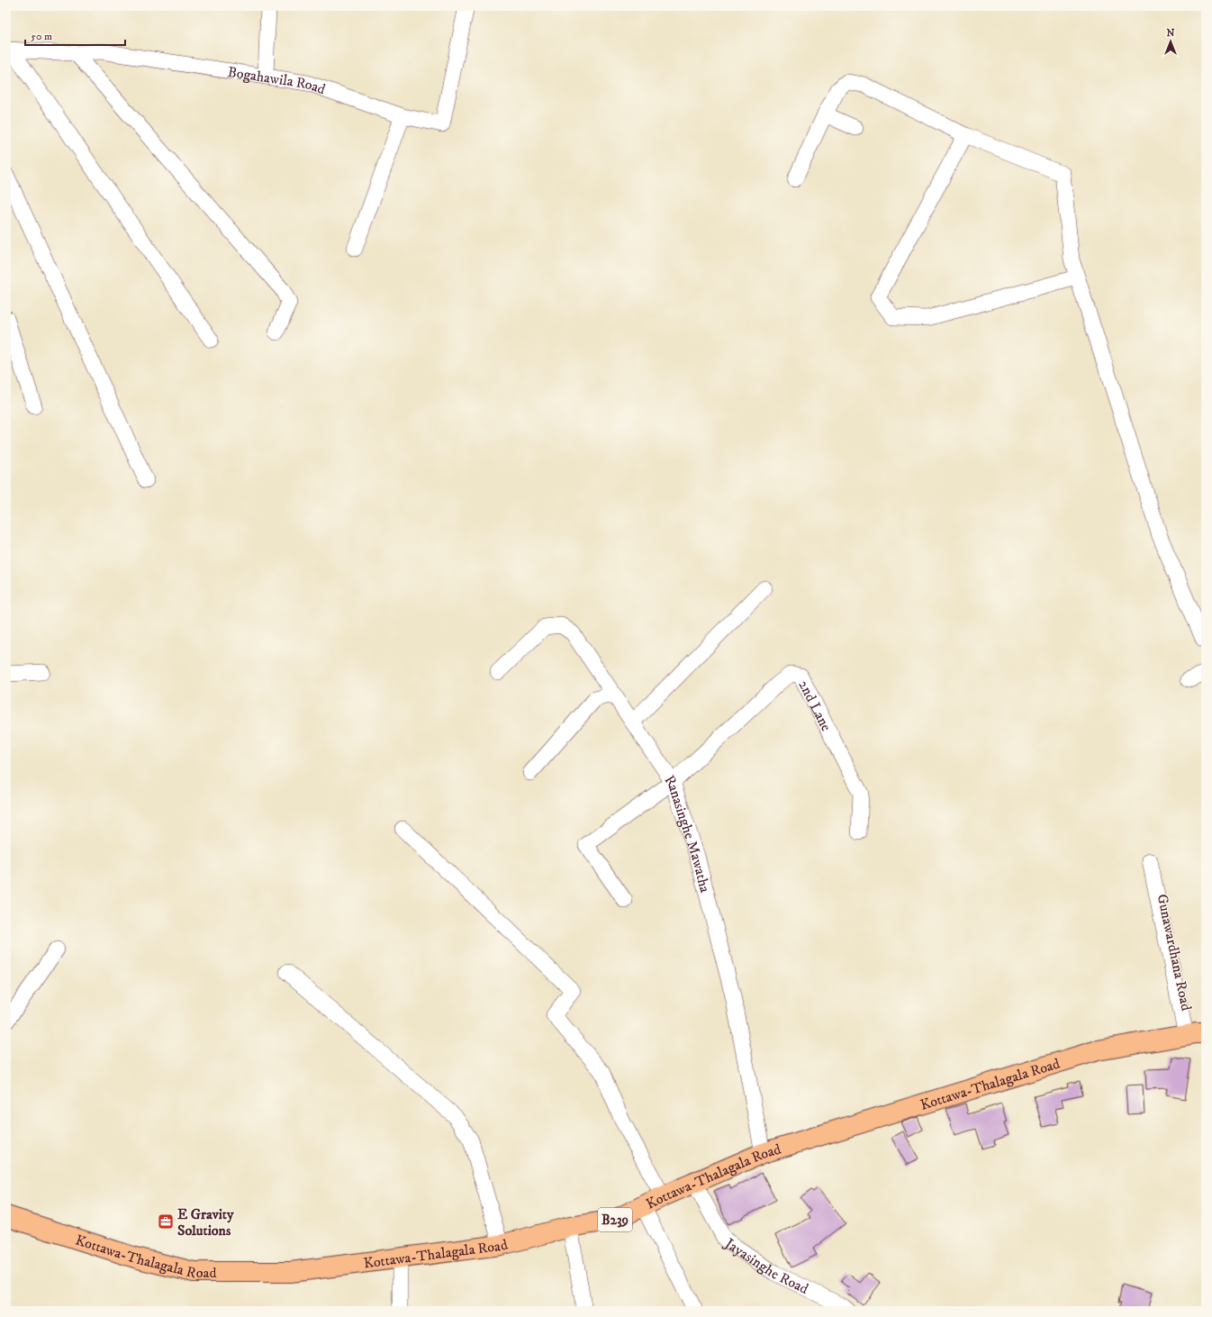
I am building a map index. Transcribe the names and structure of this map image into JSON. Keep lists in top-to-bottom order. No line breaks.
{"streets":{"main road":["Kottawa-Thalagala Road","B239"],"street":["Bogahawila Road","2nd Lane","Ranasinghe Mawatha","Jayasinghe Road"]},"crossings":[["2nd Lane","Ranasinghe Mawatha"],["Ranasinghe Mawatha","Kottawa-Thalagala Road"],["Kottawa-Thalagala Road","Jayasinghe Road"]],"places":{"office":["E Gravity Solutions"]},"scale_bar":"50 m","north":"top"}
